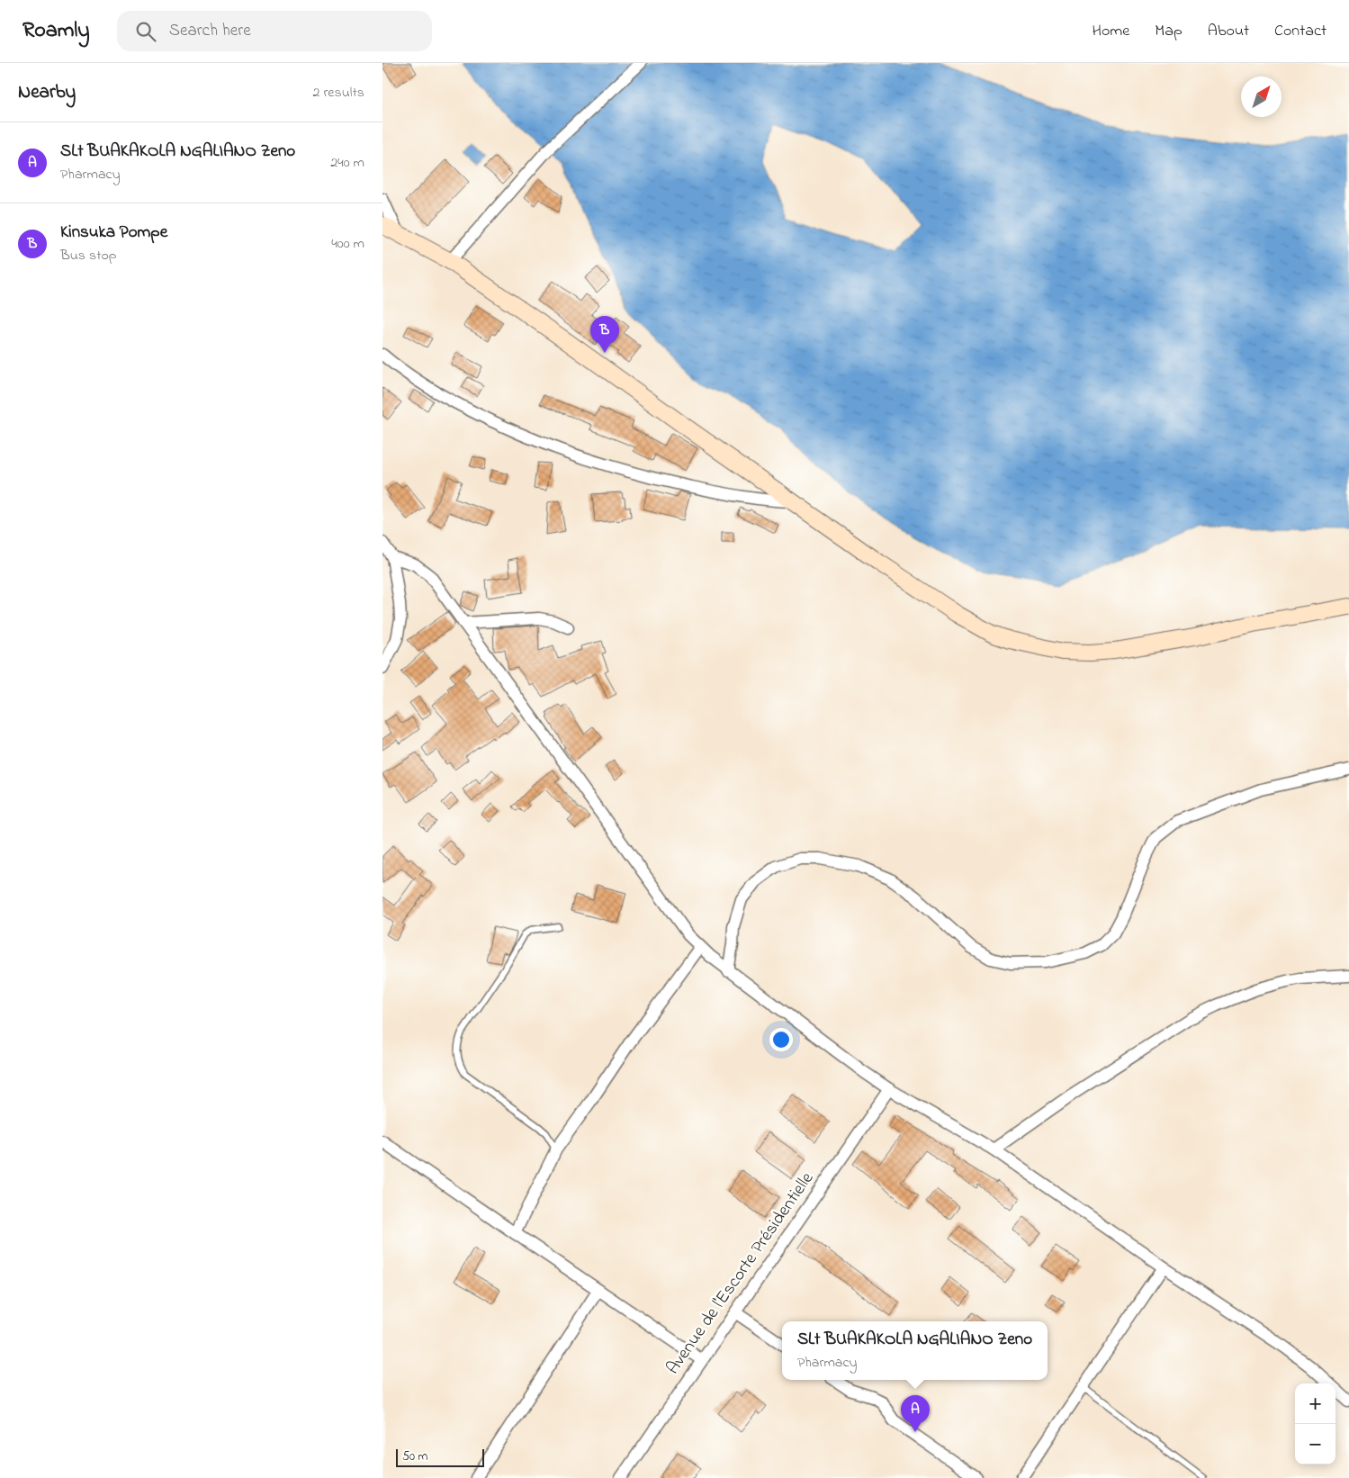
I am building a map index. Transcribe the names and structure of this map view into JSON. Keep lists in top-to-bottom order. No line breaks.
{"streets":{"street":["Avenue de l'Escorte Présidentielle"]},"scale_bar":"50 m","north":"top right","page":{"header":"Roamly","search":"Search here","nav":["Home","Map","About","Contact"],"heading":["Nearby","2 results"],"list":[{"mark":"A","name":"SLt BUAKAKOLA NGALIANO Zeno","note":"Pharmacy","value":"240 m"},{"mark":"B","name":"Kinsuka Pompe","note":"Bus stop","value":"400 m"}],"pins":["B","A"],"popup":["SLt BUAKAKOLA NGALIANO Zeno","Pharmacy"],"map_buttons":["+","−"],"scale":"50 m"}}
